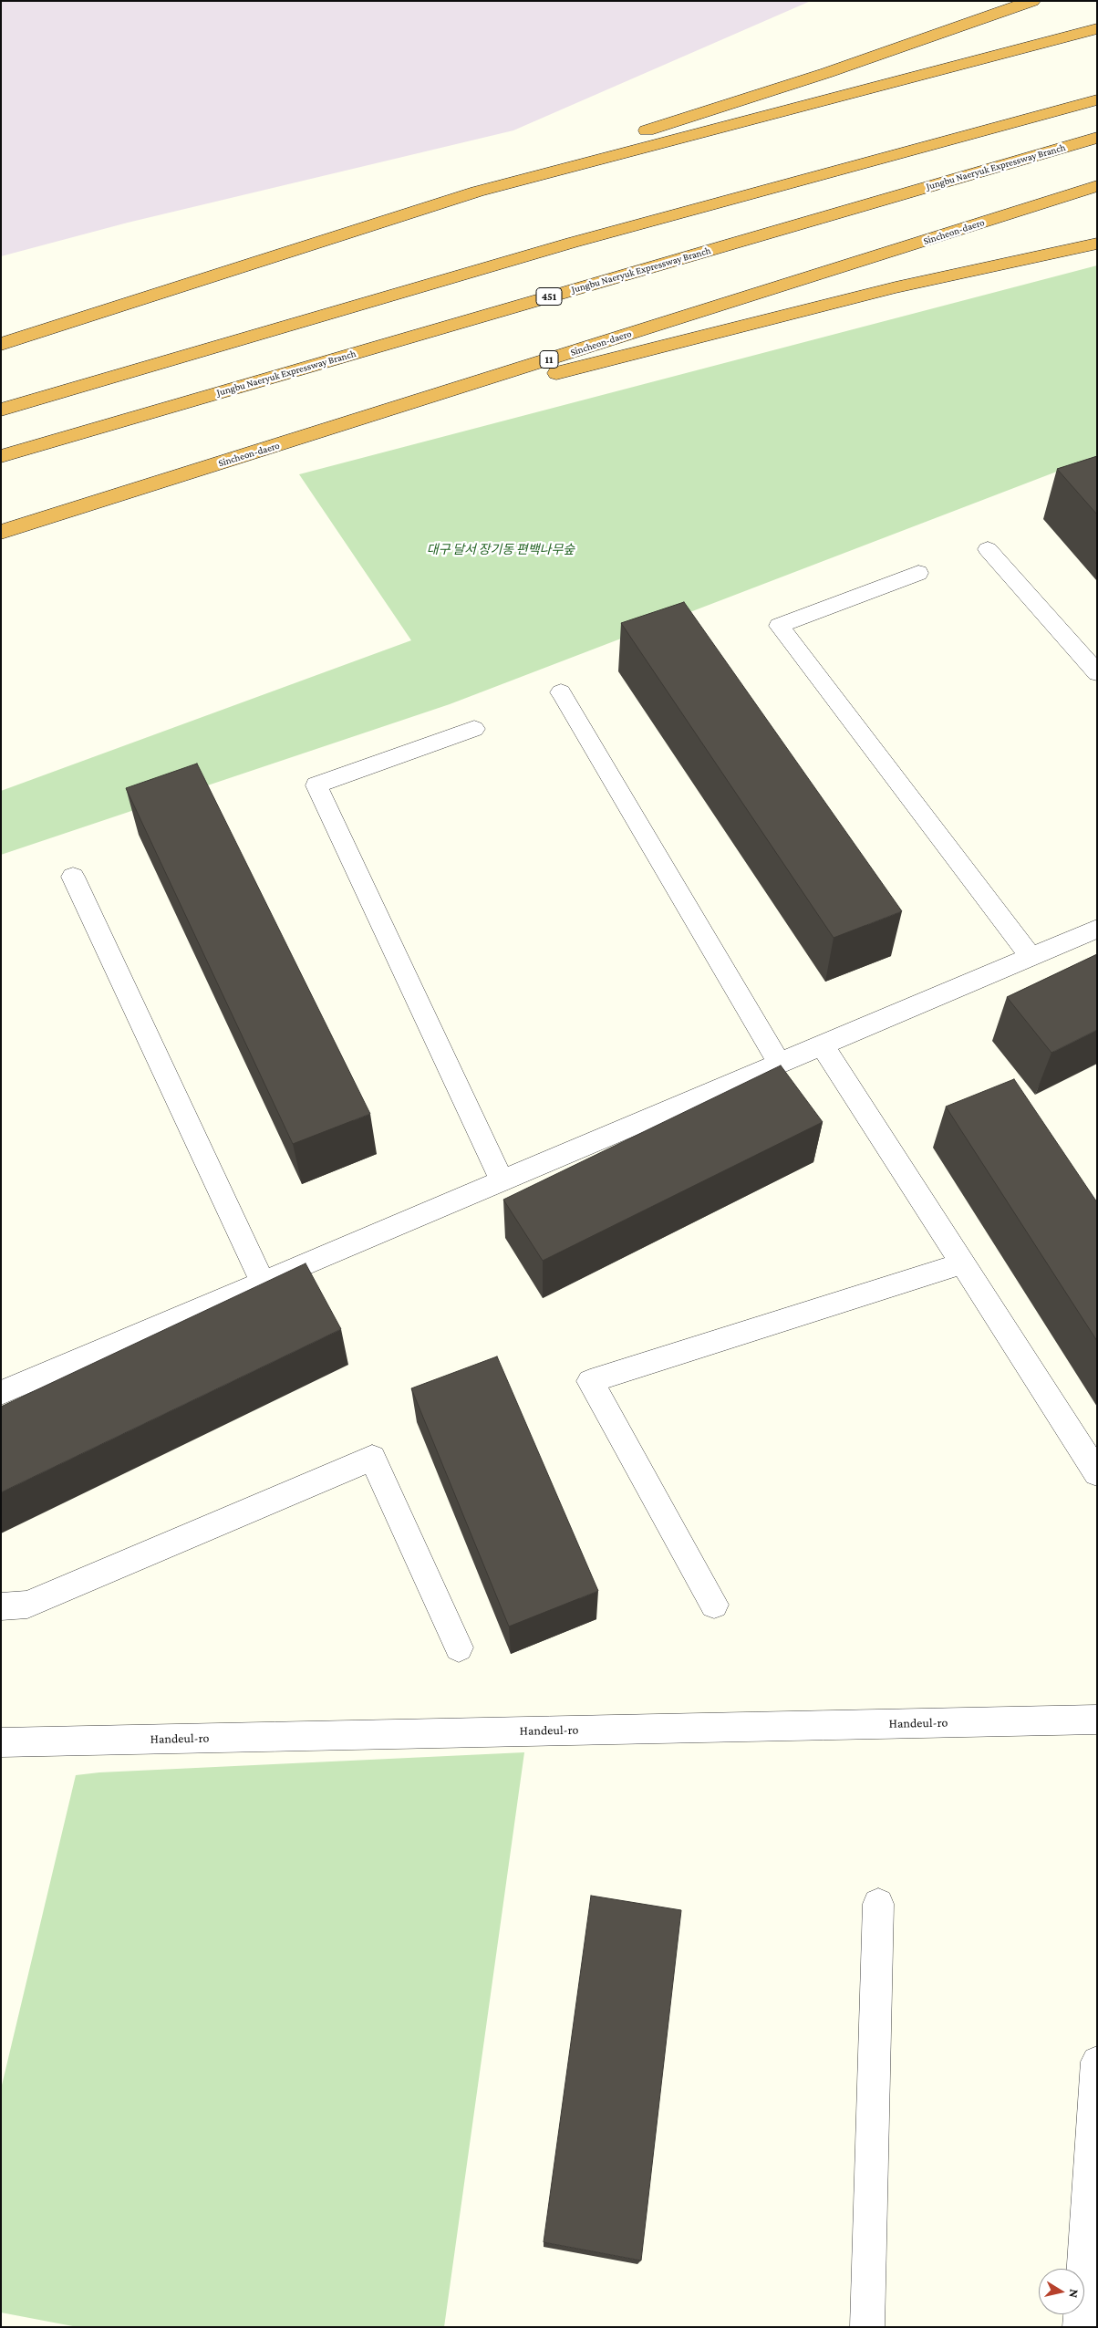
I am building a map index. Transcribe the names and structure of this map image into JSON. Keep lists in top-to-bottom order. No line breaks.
{"streets":{"highway":["Jungbu Naeryuk Expressway Branch","Sincheon-daero","451","11"],"street":["Handeul-ro"]},"parks":["대구 달서 장기동 편백나무숲"],"north":"right"}
